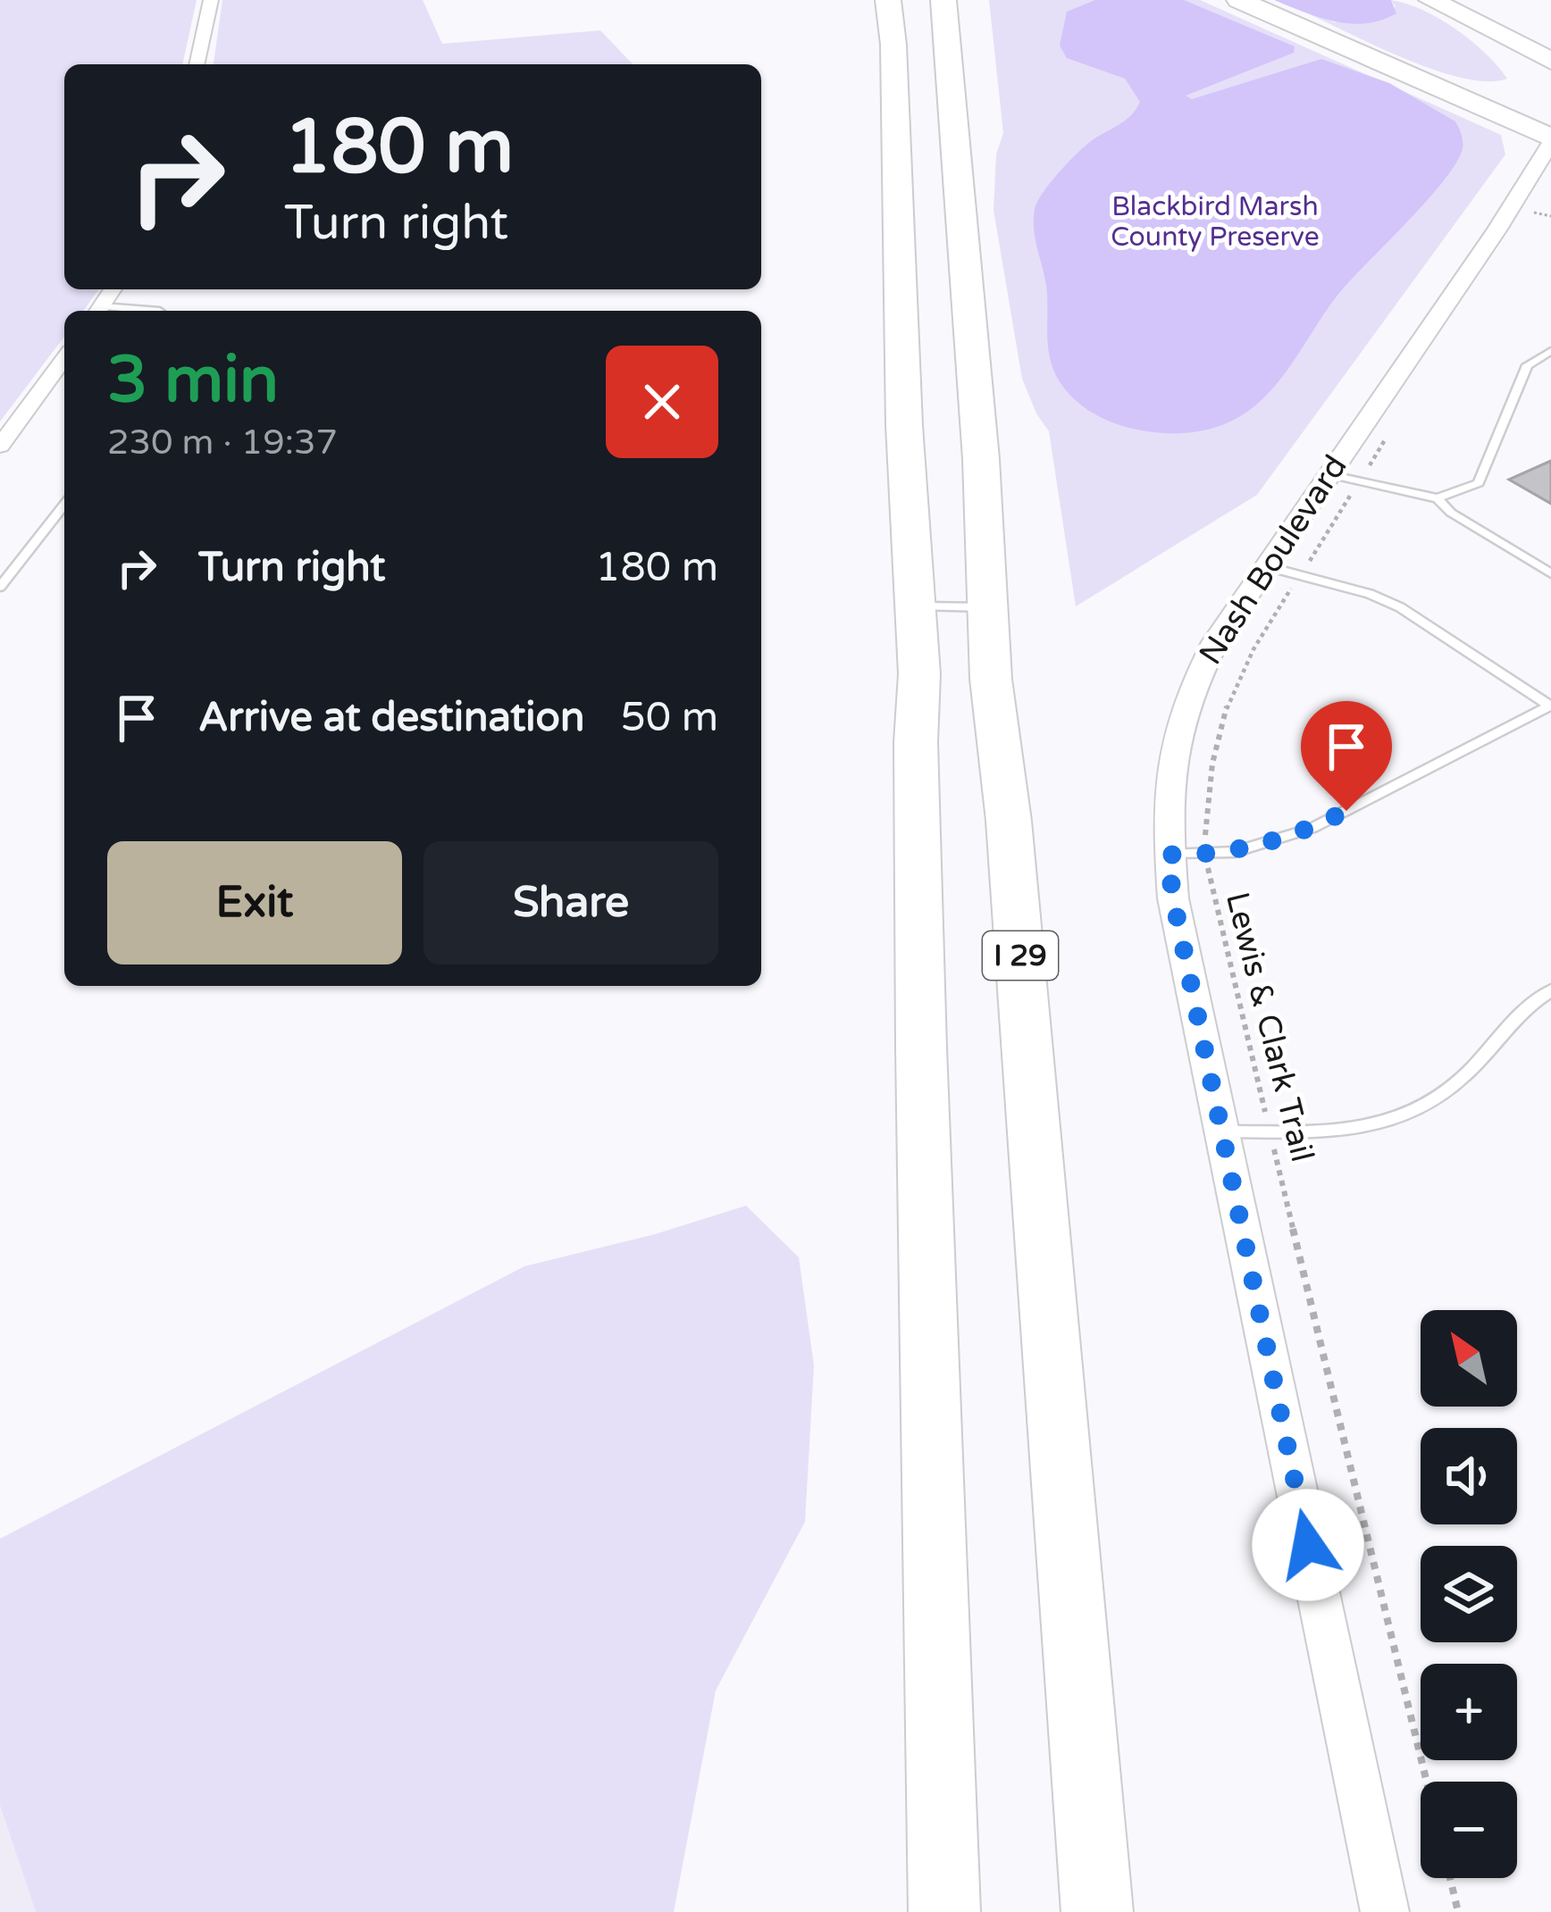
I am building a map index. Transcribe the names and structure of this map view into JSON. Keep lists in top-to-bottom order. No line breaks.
{"streets":{"highway":["I 29"],"street":["Nash Boulevard"],"path":["Lewis & Clark Trail"]},"crossings":[["Nash Boulevard","Lewis & Clark Trail"]],"parks":["Blackbird Marsh County Preserve"],"north":"top left","page":{"turn":["180 m","Turn right"],"heading":["3 min","230 m · 19:37"],"list":[{"name":"Turn right","value":"180 m"},{"name":"Arrive at destination","value":"50 m"}],"buttons":["Exit","Share"],"map_buttons":["+","−"]}}
